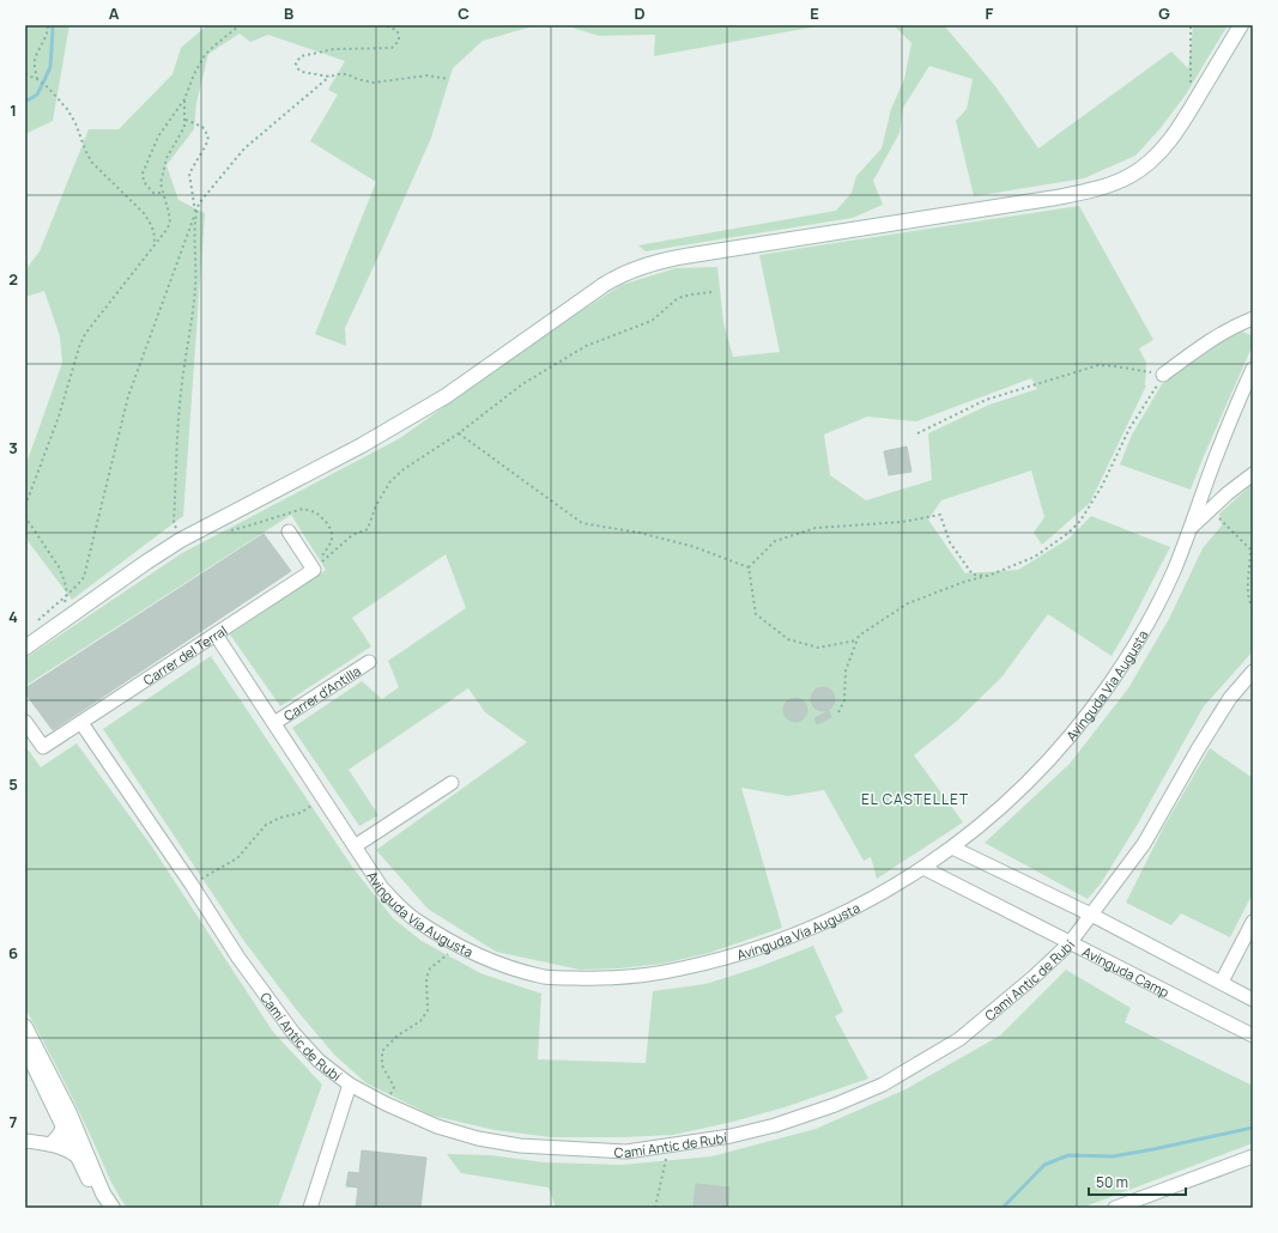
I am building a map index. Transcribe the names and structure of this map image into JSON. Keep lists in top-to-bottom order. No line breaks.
{"streets":{"street":["Carrer del Terral","Avinguda Via Augusta","Carrer d'Antilla","Avinguda Camp","Camí Antic de Rubí"]},"crossings":[["Carrer del Terral","Avinguda Via Augusta"],["Carrer del Terral","Camí Antic de Rubí"],["Avinguda Via Augusta","Carrer d'Antilla"],["Avinguda Via Augusta","Avinguda Camp"],["Avinguda Camp","Camí Antic de Rubí"]],"districts":["EL CASTELLET"],"scale_bar":"50 m","grid":{"columns":["A","B","C","D","E","F","G"],"rows":["1","2","3","4","5","6","7"]}}
